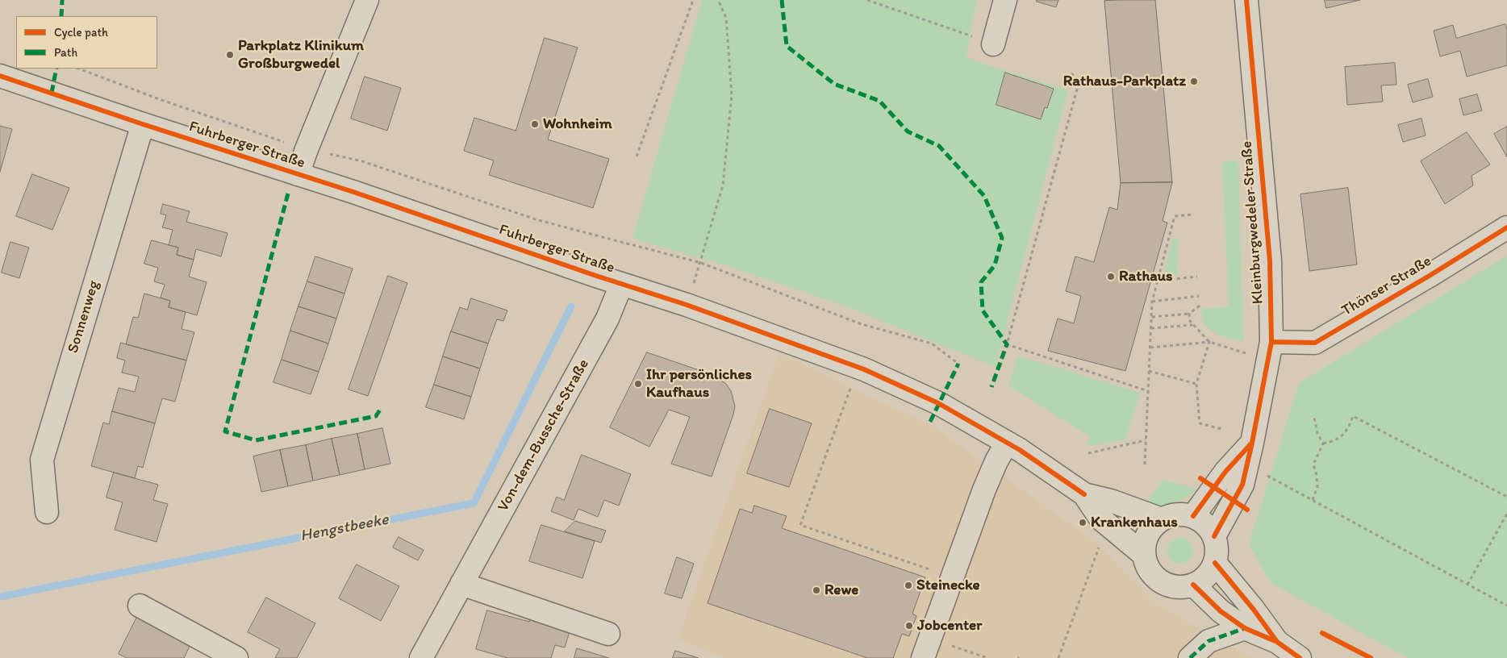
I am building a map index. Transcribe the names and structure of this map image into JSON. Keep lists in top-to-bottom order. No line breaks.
{"streets":{"main road":["Fuhrberger Straße","Kleinburgwedeler Straße","Thönser Straße","Sonnenweg","Von-dem-Bussche-Straße"]},"crossings":[["Fuhrberger Straße","Kleinburgwedeler Straße"],["Fuhrberger Straße","Sonnenweg"],["Fuhrberger Straße","Von-dem-Bussche-Straße"],["Kleinburgwedeler Straße","Thönser Straße"]],"water":["Hengstbeeke"],"places":["Parkplatz Klinikum Großburgwedel","Rathaus-Parkplatz","Wohnheim","Rathaus","Ihr persönliches Kaufhaus","Krankenhaus","Steinecke","Rewe","Jobcenter"],"legend":["Cycle path","Path"]}
